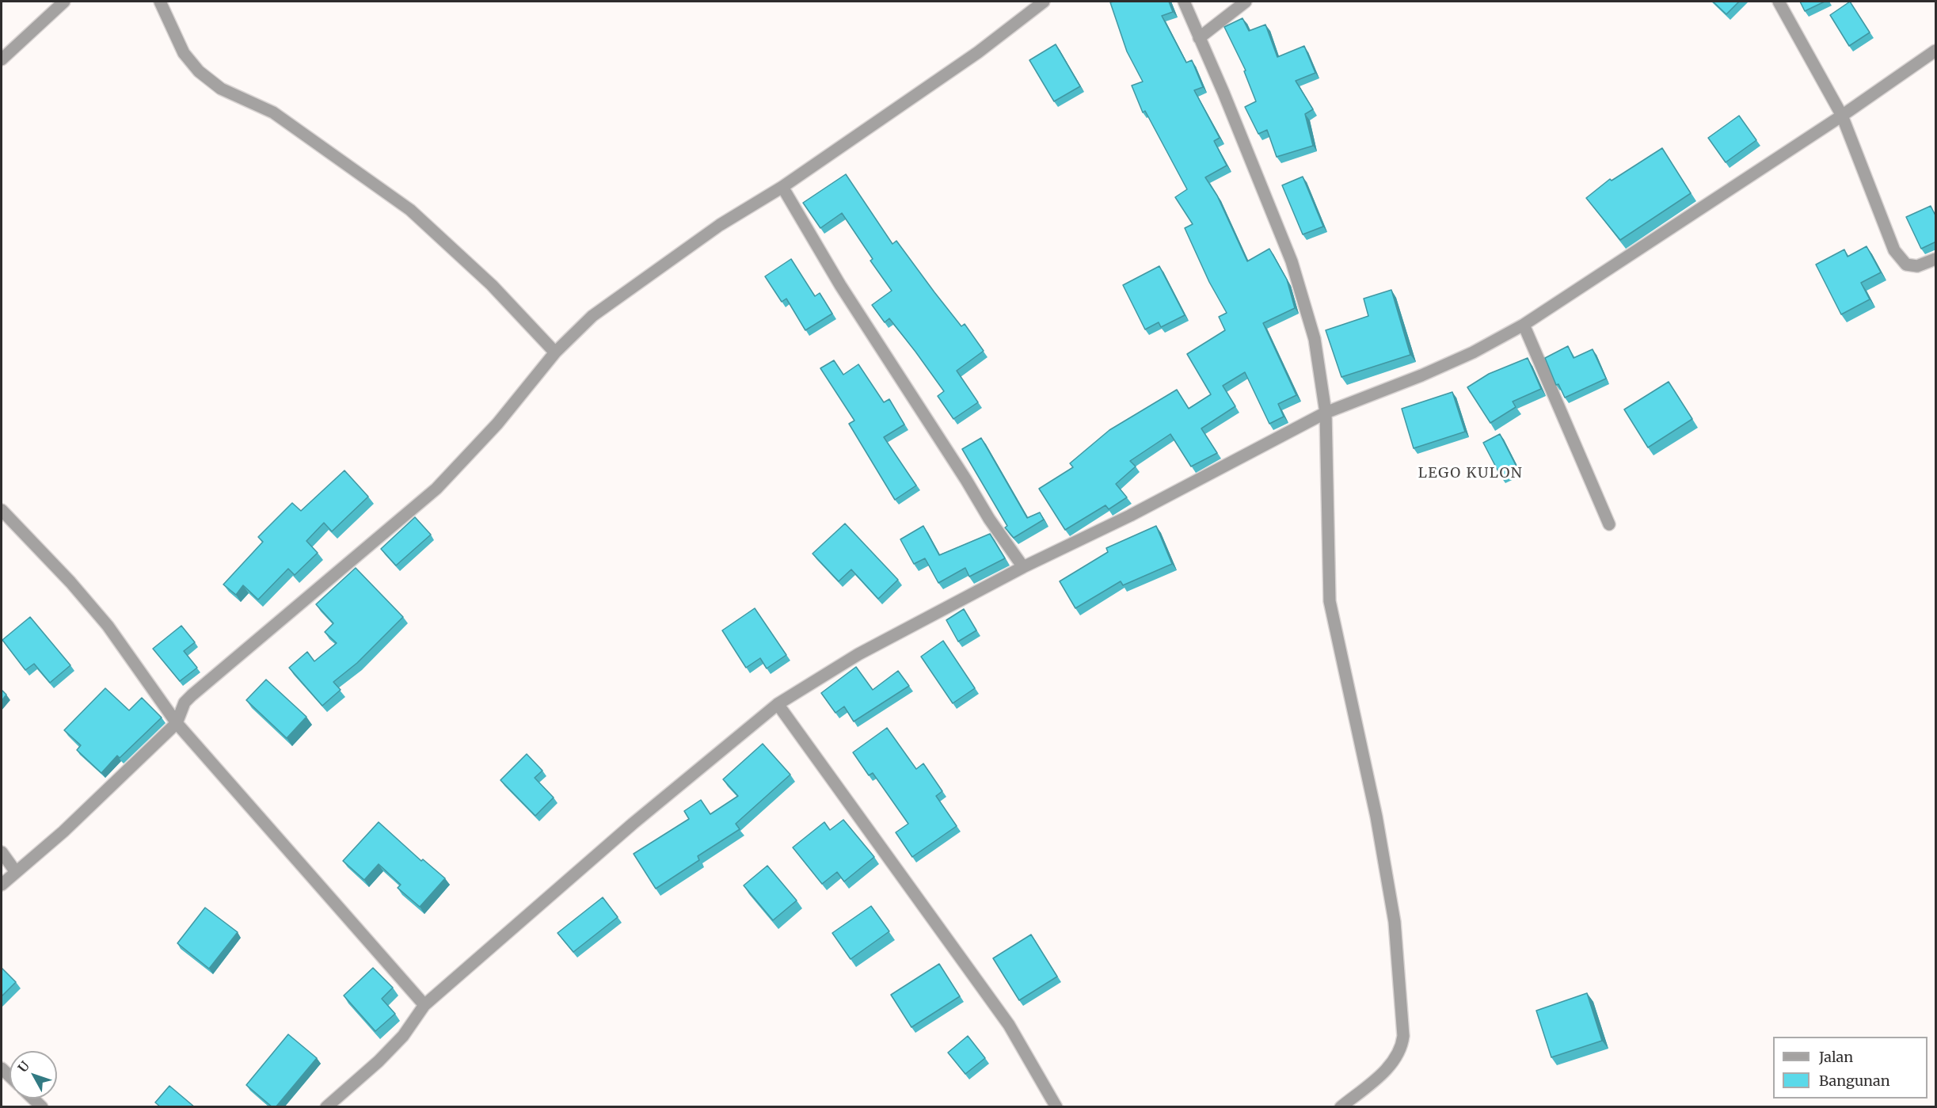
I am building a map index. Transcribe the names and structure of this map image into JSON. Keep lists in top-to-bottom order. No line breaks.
{"districts":["LEGO KULON"],"legend":["Jalan","Bangunan"],"north":"top left"}
